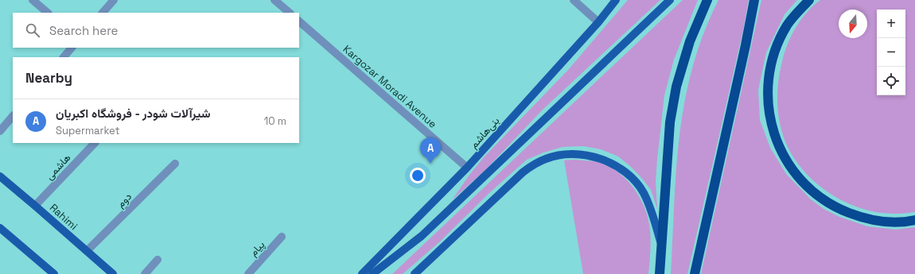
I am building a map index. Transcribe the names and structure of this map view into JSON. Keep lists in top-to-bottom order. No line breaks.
{"streets":{"main road":["بنی‌هاشم","Rahimi"],"street":["Kargozar Moradi Avenue","هاشمی","دوم","پیام"]},"crossings":[["Kargozar Moradi Avenue","بنی‌هاشم"],["هاشمی","Rahimi"],["دوم","Rahimi"]],"north":"bottom","page":{"map_buttons":["+","−"],"search":"Search here","heading":"Nearby","list":[{"mark":"A","name":"شیرآلات شودر - فروشگاه اکبریان","note":"Supermarket","value":"10 m"}],"pins":"A"}}
